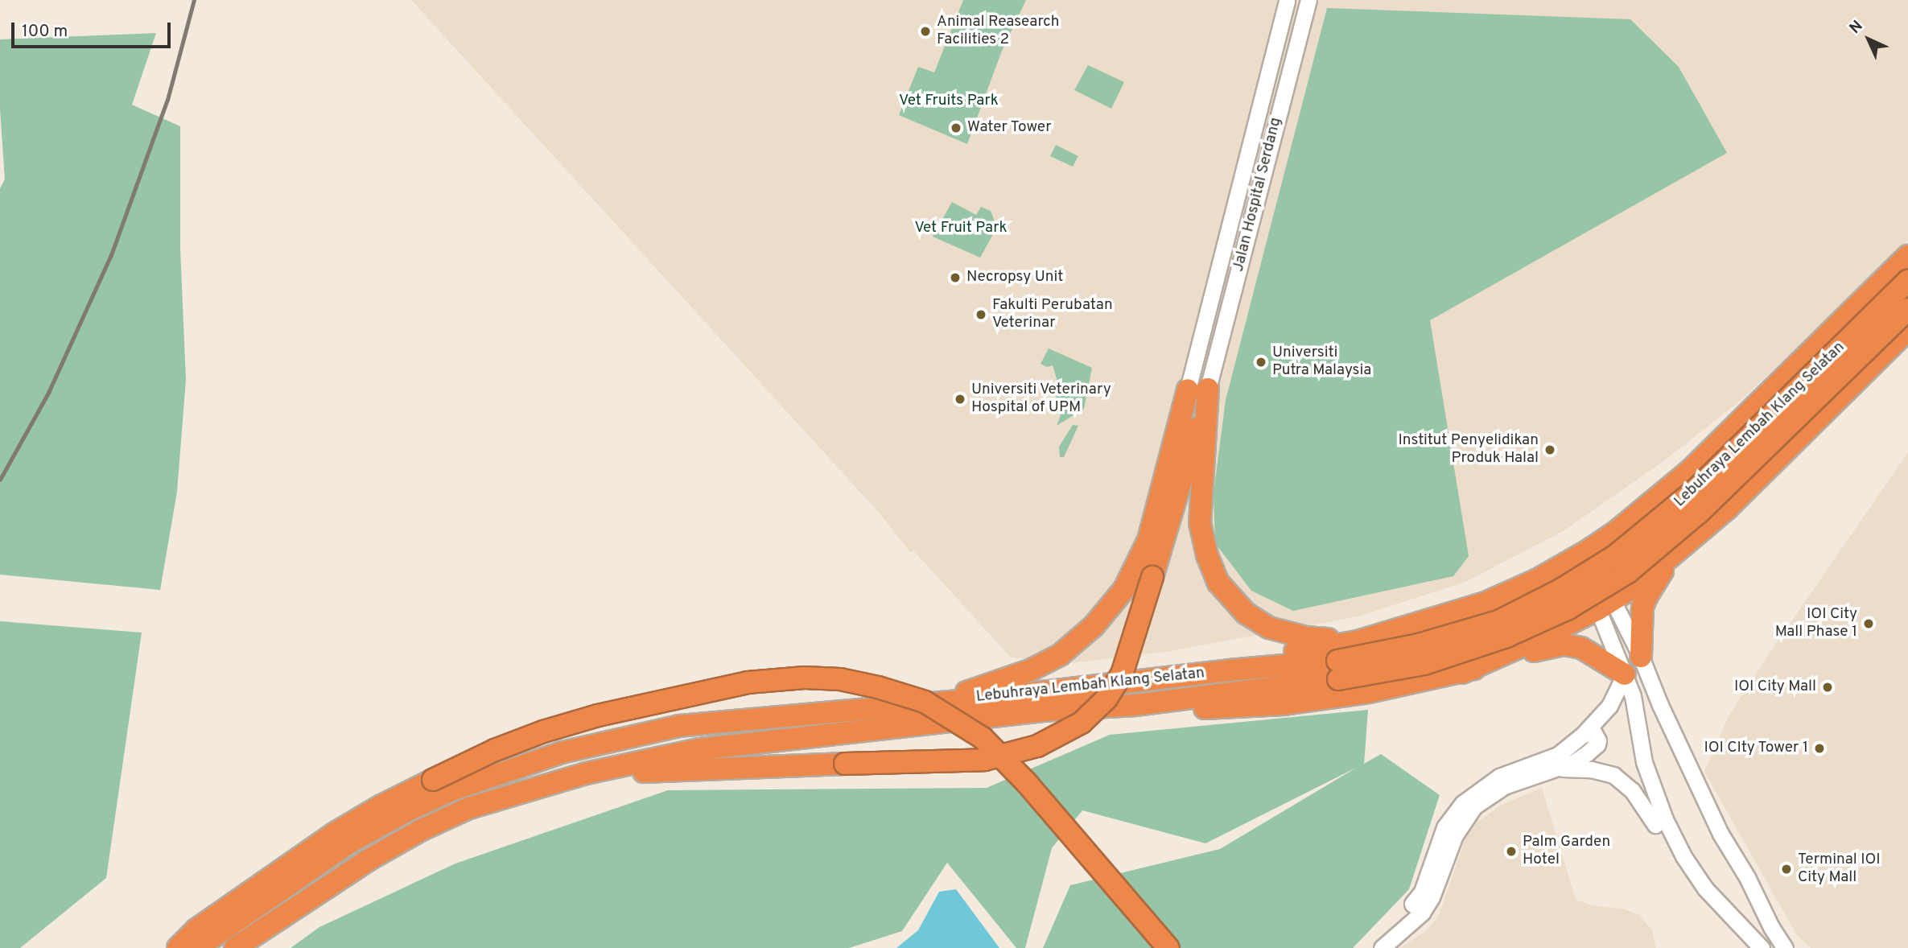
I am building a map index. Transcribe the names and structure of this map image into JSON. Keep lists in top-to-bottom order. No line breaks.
{"streets":{"highway":["Lebuhraya Lembah Klang Selatan"],"street":["Jalan Hospital Serdang"]},"parks":["Vet Fruits Park","Vet Fruit Park"],"places":["Animal Reasearch Facilities 2","Water Tower","Necropsy Unit","Fakulti Perubatan Veterinar","Universiti Putra Malaysia","Universiti Veterinary Hospital of UPM","Institut Penyelidikan Produk Halal","IOI City Mall Phase 1","IOI City Mall","IOI CIty Tower 1","Palm Garden Hotel","Terminal IOI City Mall"],"scale_bar":"100 m","north":"top left"}
